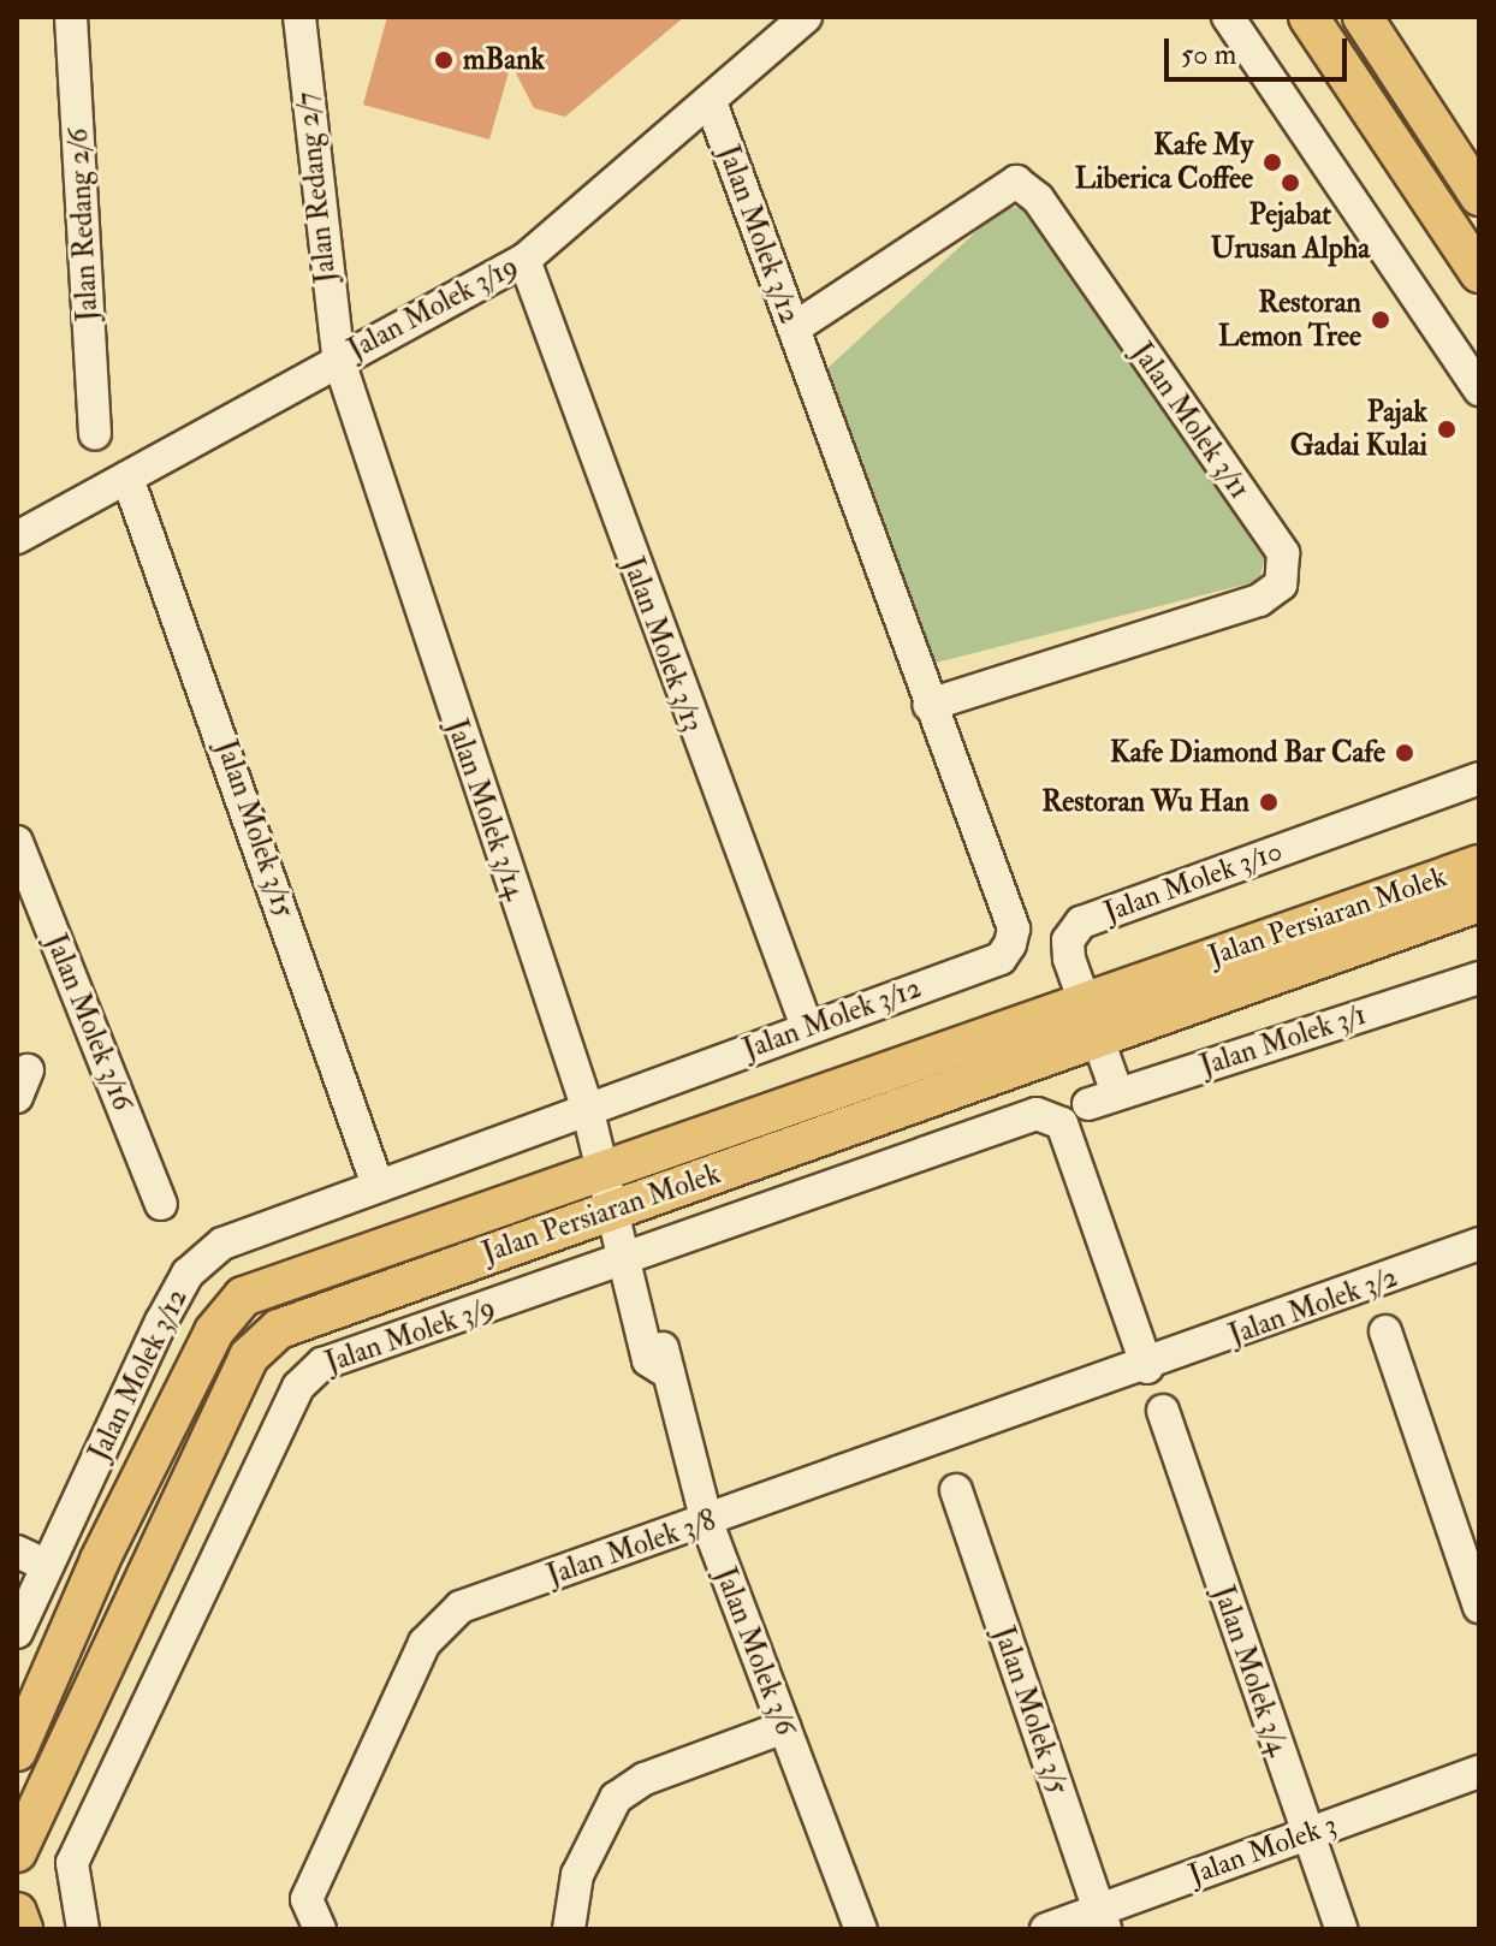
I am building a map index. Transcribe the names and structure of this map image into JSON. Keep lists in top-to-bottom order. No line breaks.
{"streets":{"main road":["Jalan Persiaran Molek"],"street":["Jalan Redang 2/7","Jalan Redang 2/6","Jalan Molek 3/12","Jalan Molek 3/19","Jalan Molek 3/11","Jalan Molek 3/13","Jalan Molek 3/14","Jalan Molek 3/15","Jalan Molek 3/10","Jalan Molek 3/16","Jalan Molek 3/1","Jalan Molek 3/2","Jalan Molek 3/9","Jalan Molek 3/8","Jalan Molek 3/6","Jalan Molek 3/4","Jalan Molek 3/5","Jalan Molek 3"]},"crossings":[["Jalan Redang 2/7","Jalan Molek 3/19"],["Jalan Redang 2/7","Jalan Molek 3/14"],["Jalan Molek 3/12","Jalan Molek 3/19"],["Jalan Molek 3/12","Jalan Molek 3/11"],["Jalan Molek 3/12","Jalan Molek 3/13"],["Jalan Molek 3/12","Jalan Molek 3/14"],["Jalan Molek 3/12","Jalan Molek 3/15"],["Jalan Molek 3/19","Jalan Molek 3/13"],["Jalan Molek 3/19","Jalan Molek 3/14"],["Jalan Molek 3/19","Jalan Molek 3/15"],["Jalan Molek 3/14","Jalan Persiaran Molek"],["Jalan Molek 3/14","Jalan Molek 3/9"],["Jalan Molek 3/14","Jalan Molek 3/6"],["Jalan Molek 3/10","Jalan Persiaran Molek"],["Jalan Molek 3/10","Jalan Molek 3/1"],["Jalan Molek 3/2","Jalan Molek 3/9"],["Jalan Molek 3/2","Jalan Molek 3/8"],["Jalan Molek 3/9","Jalan Molek 3/8"],["Jalan Molek 3/9","Jalan Molek 3/6"],["Jalan Molek 3/8","Jalan Molek 3/6"],["Jalan Molek 3/4","Jalan Molek 3"],["Jalan Molek 3/5","Jalan Molek 3"]],"places":["mBank","Kafe My Liberica Coffee","Pejabat Urusan Alpha","Restoran Lemon Tree","Pajak Gadai Kulai","Kafe Diamond Bar Cafe","Restoran Wu Han"],"scale_bar":"50 m"}
